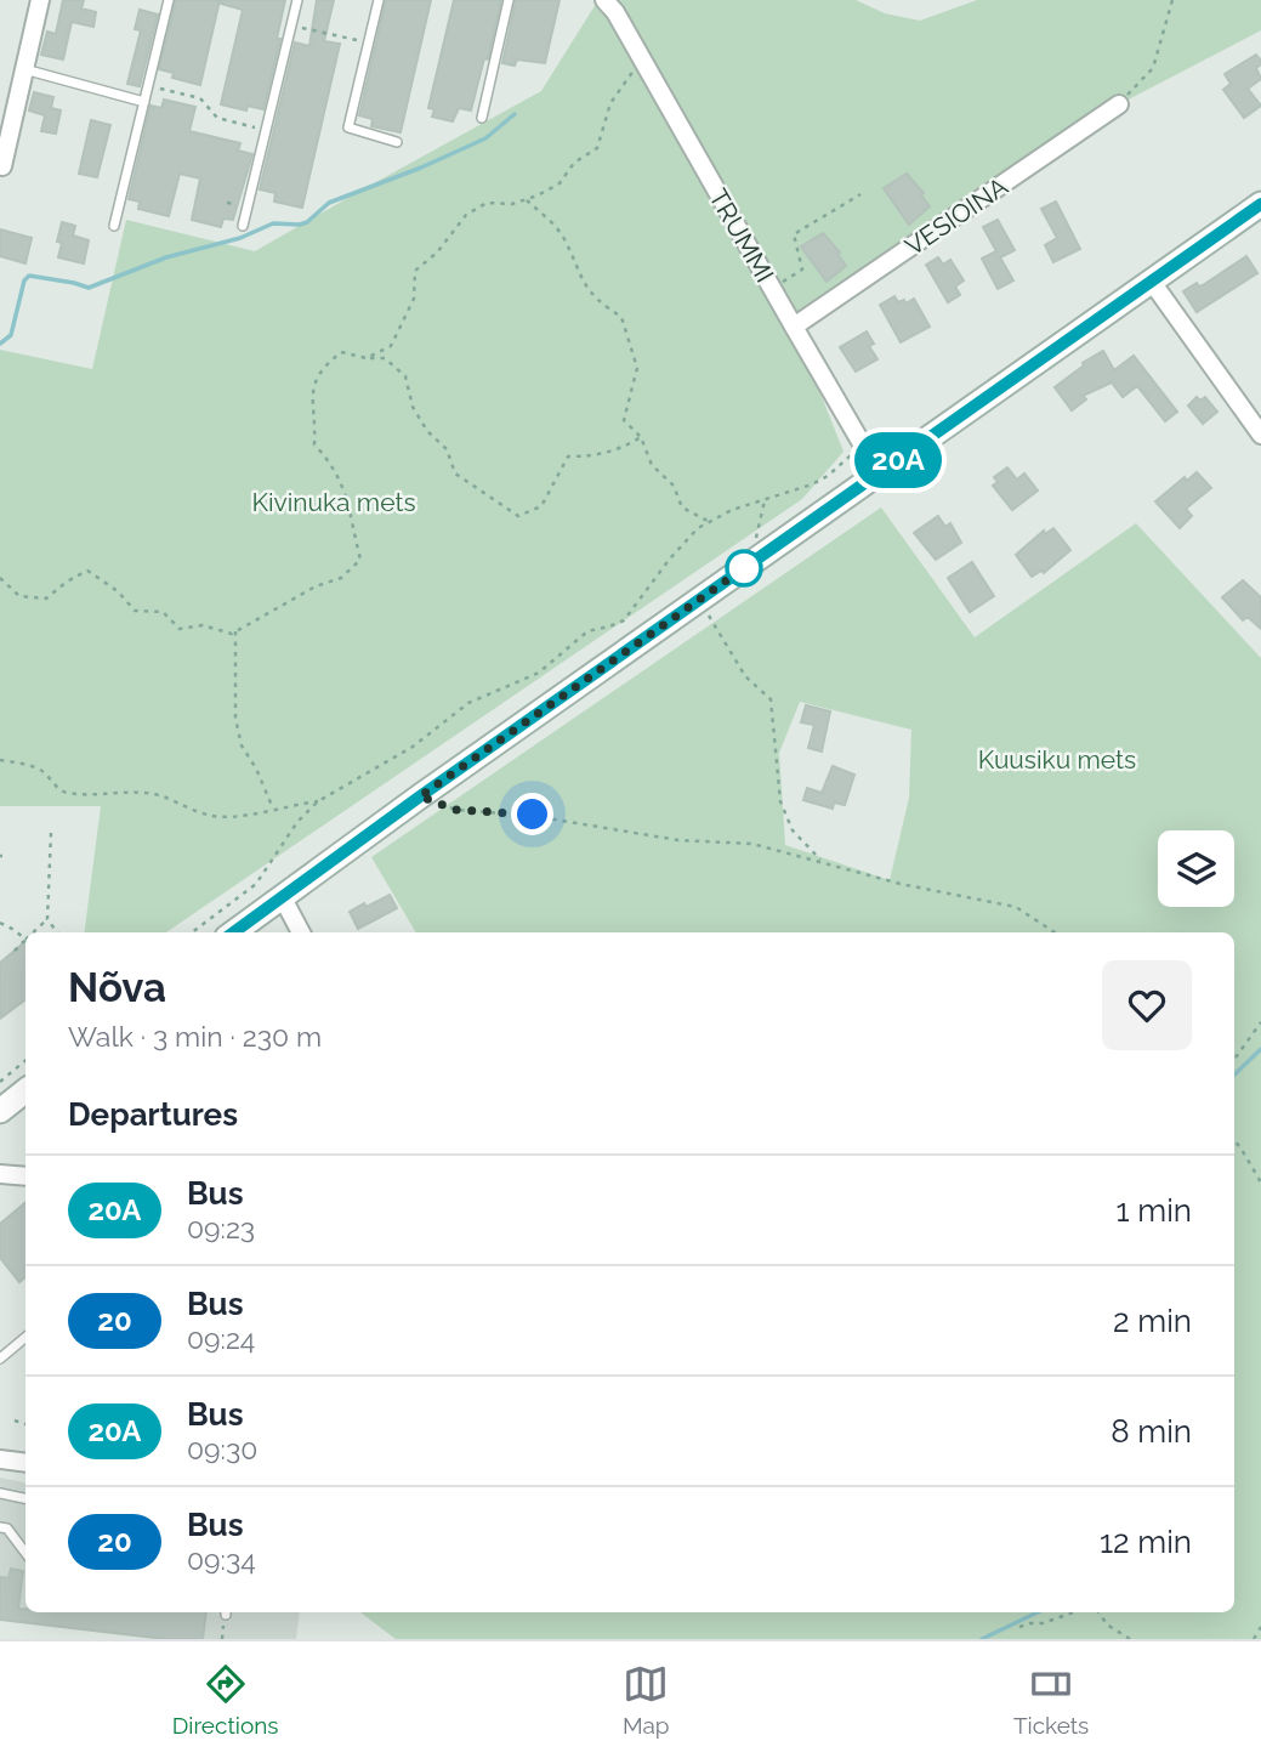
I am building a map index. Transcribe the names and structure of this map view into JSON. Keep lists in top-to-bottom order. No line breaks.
{"streets":{"street":["VESIOINA","TRUMMI"]},"crossings":[["VESIOINA","TRUMMI"]],"parks":["Kivinuka mets","Kuusiku mets"],"lines":["bus line 20A"],"page":{"on_map":"20A","heading":[["Nõva","Walk · 3 min · 230 m"],"Departures"],"list":[{"mark":"20A","name":"Bus","note":"09:23","value":"1 min"},{"mark":"20","name":"Bus","note":"09:24","value":"2 min"},{"mark":"20A","name":"Bus","note":"09:30","value":"8 min"},{"mark":"20","name":"Bus","note":"09:34","value":"12 min"}],"tabs":["Directions","Map","Tickets"]}}
